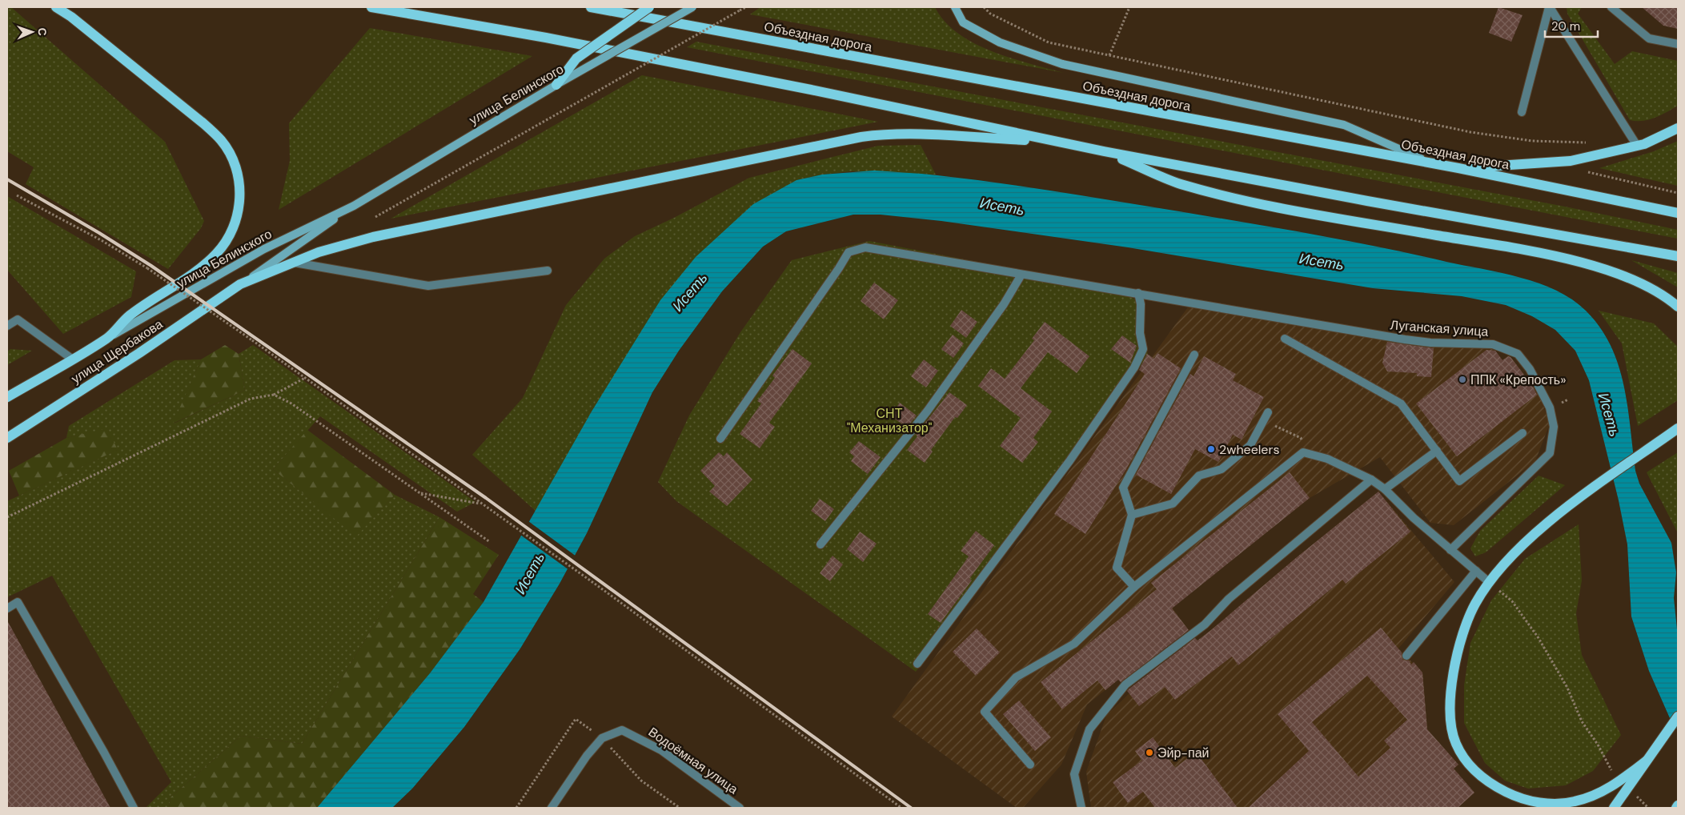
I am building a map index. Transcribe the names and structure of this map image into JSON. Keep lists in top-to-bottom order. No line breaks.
{"streets":{"main road":["Объездная дорога","улица Белинского","улица Щербакова"],"street":["Луганская улица","Водоёмная улица"]},"crossings":[["улица Белинского","улица Щербакова"]],"water":["Исеть"],"parks":["СНТ \"Механизатор\""],"places":["ППК «Крепость»","2wheelers","Эйр-пай"],"scale_bar":"20 m","north":"right"}
